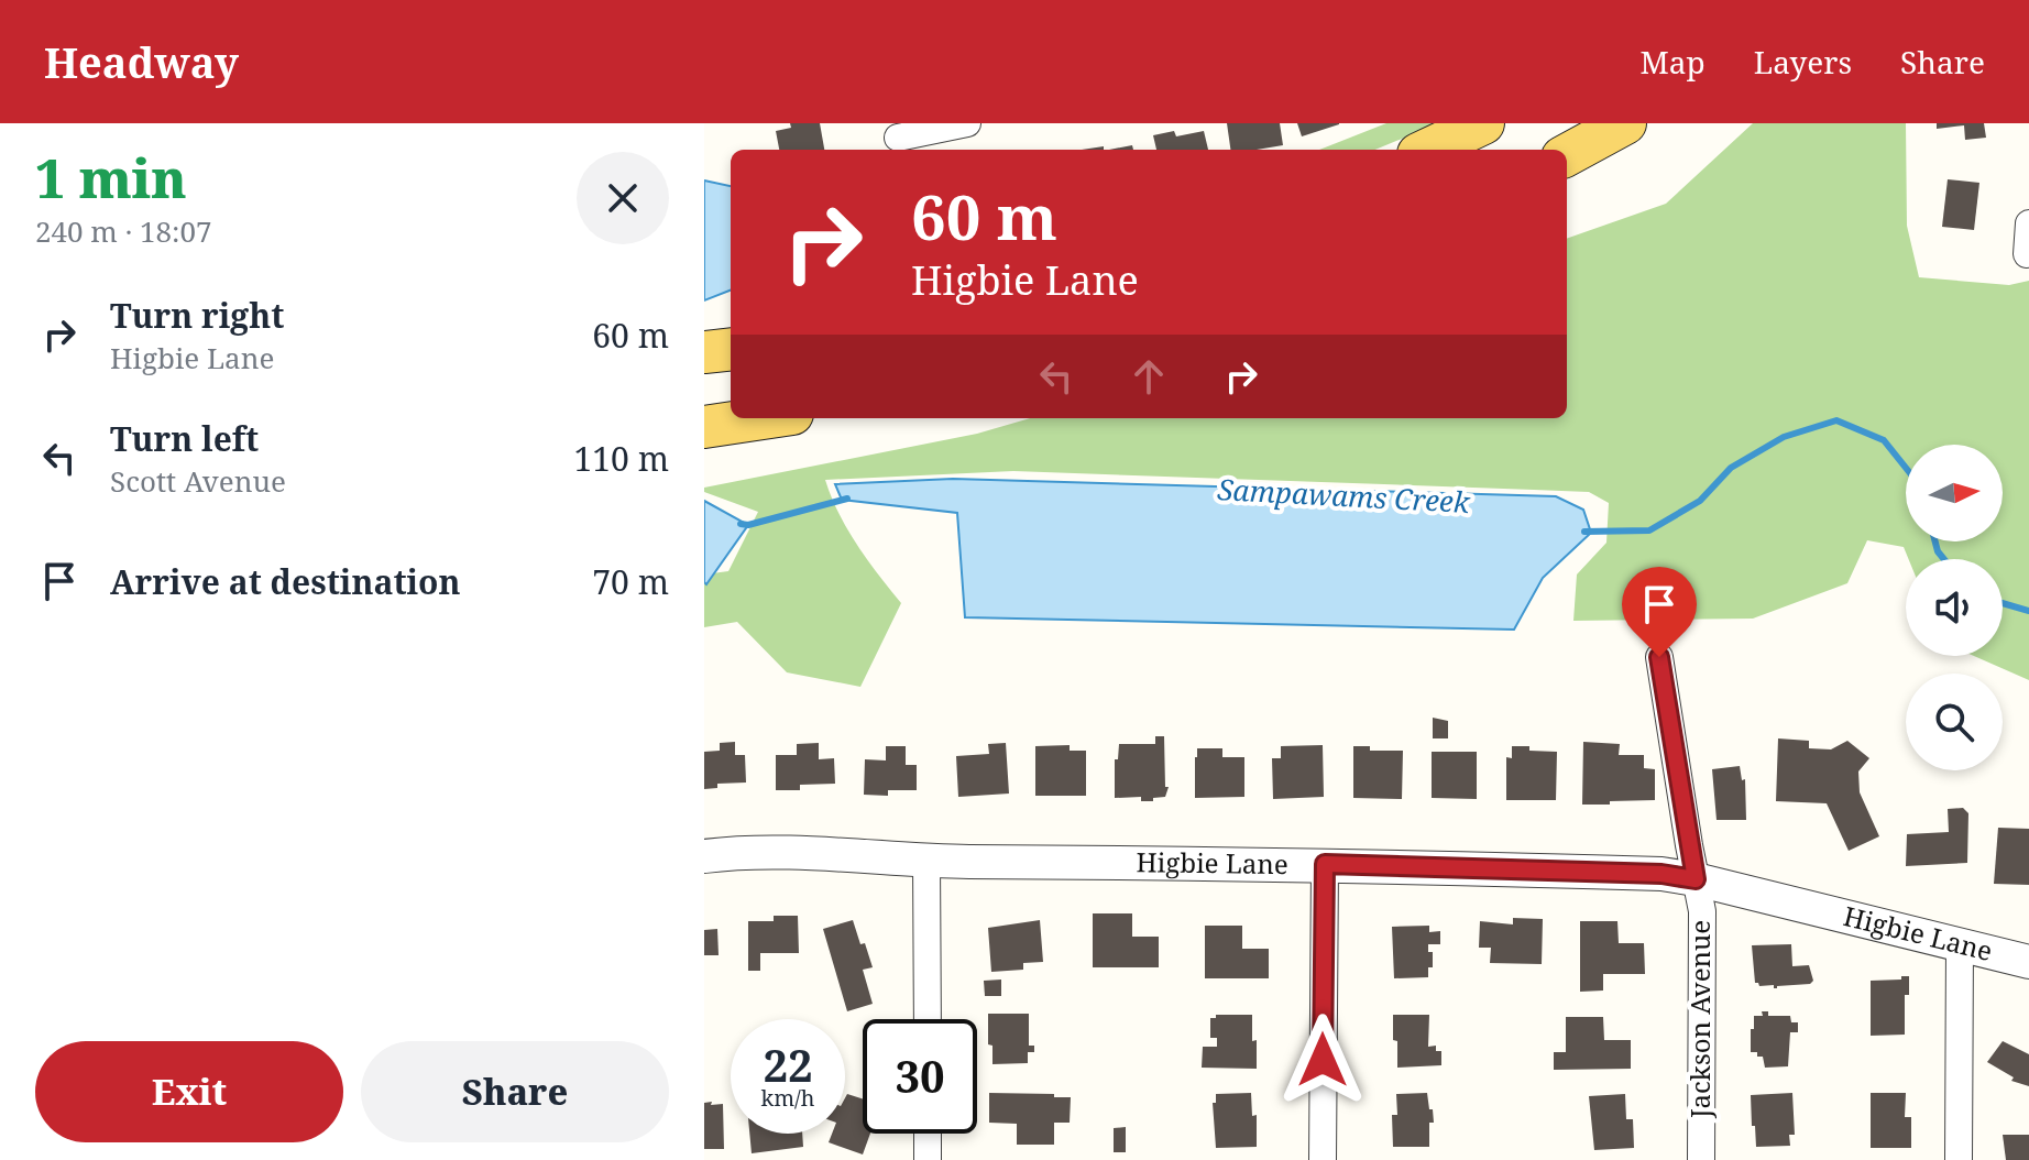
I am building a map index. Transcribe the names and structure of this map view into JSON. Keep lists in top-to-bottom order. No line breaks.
{"streets":{"street":["Higbie Lane","Jackson Avenue"]},"crossings":[["Higbie Lane","Jackson Avenue"]],"water":["Sampawams Creek"],"north":"right","page":{"header":"Headway","nav":["Map","Layers","Share"],"heading":["1 min","240 m · 18:07"],"turn":["60 m","Higbie Lane"],"list":[{"name":"Turn right","note":"Higbie Lane","value":"60 m"},{"name":"Turn left","note":"Scott Avenue","value":"110 m"},{"name":"Arrive at destination","value":"70 m"}],"speed":"22 km/h","limit":"30","buttons":["Exit","Share"]}}
